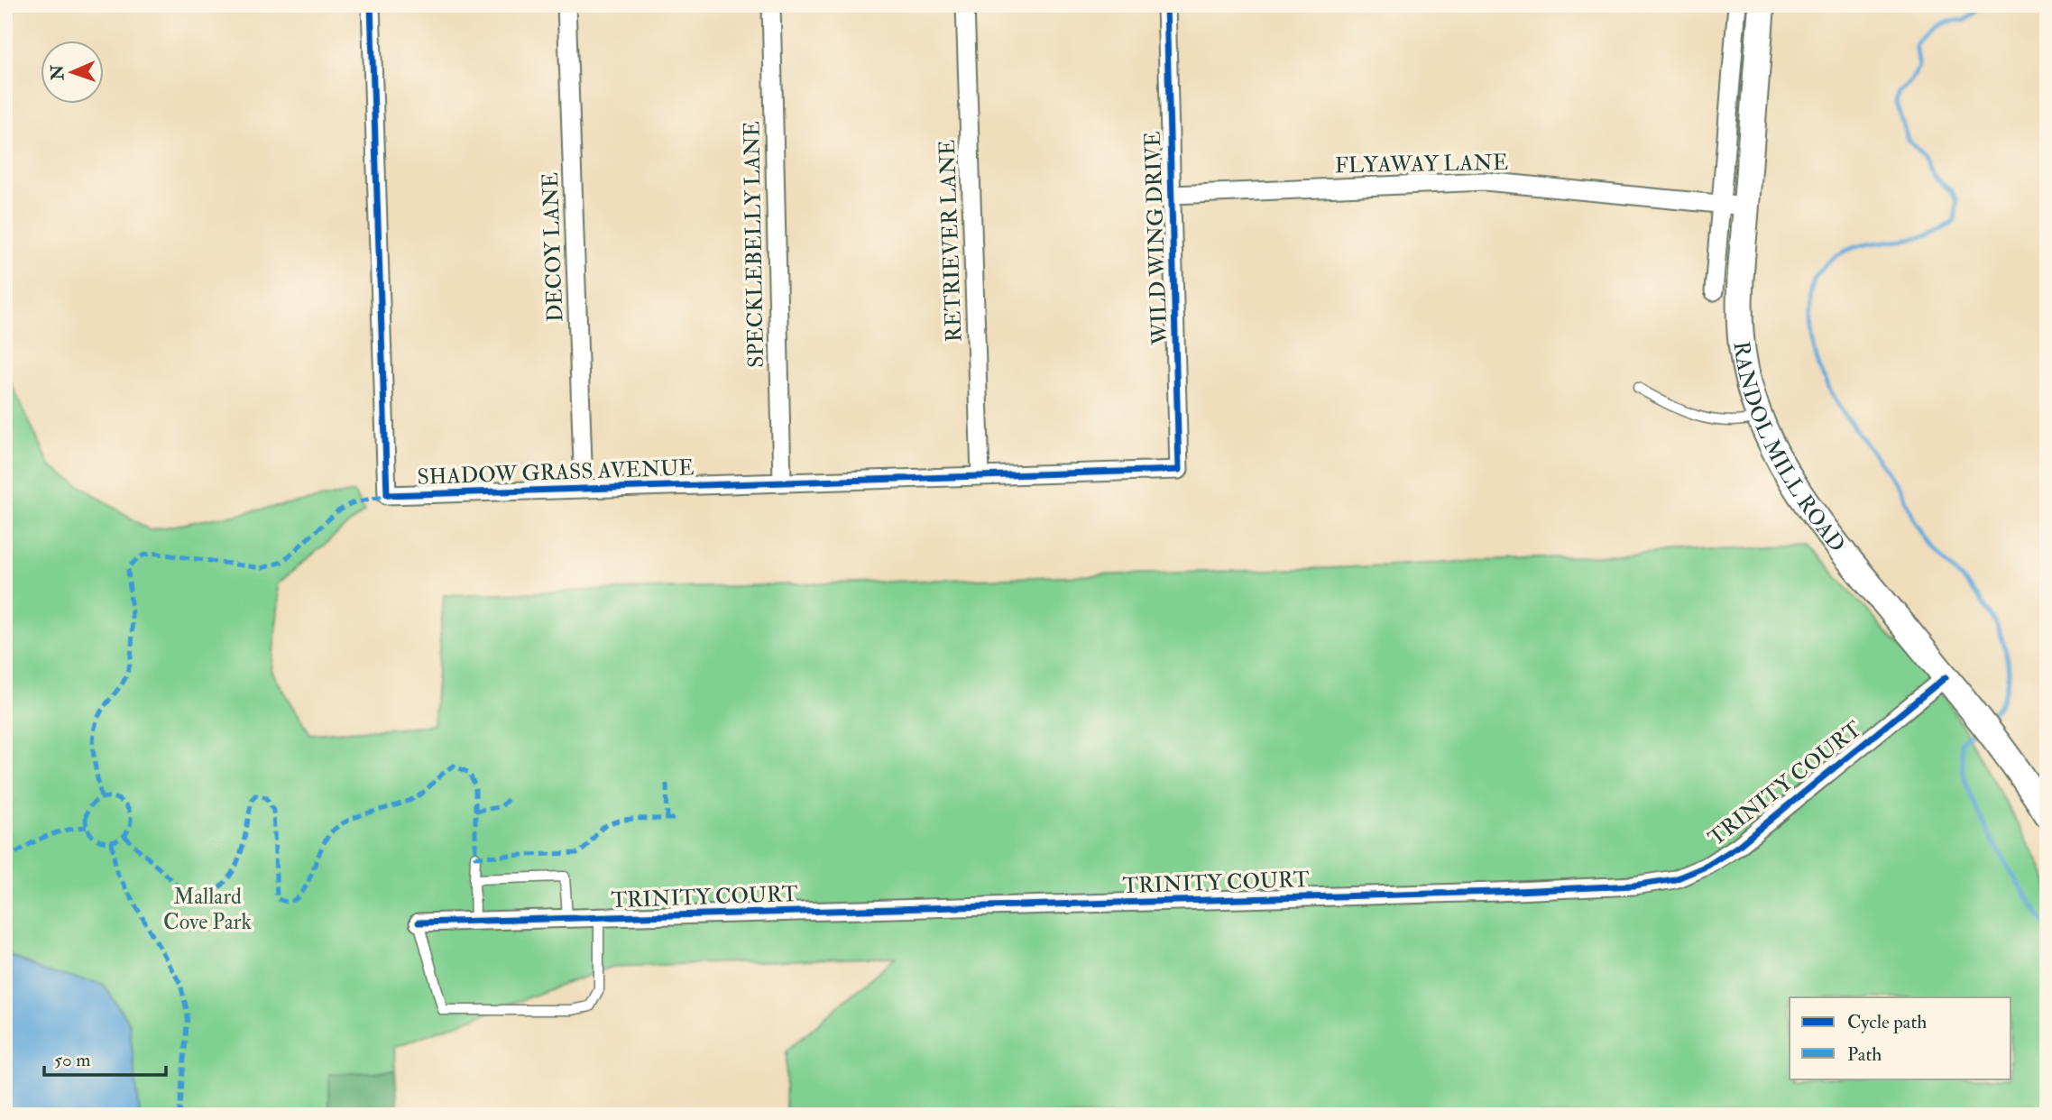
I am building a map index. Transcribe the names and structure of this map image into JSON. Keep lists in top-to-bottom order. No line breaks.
{"streets":{"main road":["RANDOL MILL ROAD"],"street":["FLYAWAY LANE","WILD WING DRIVE","RETRIEVER LANE","SPECKLEBELLY LANE","DECOY LANE","SHADOW GRASS AVENUE","TRINITY COURT"]},"crossings":[["FLYAWAY LANE","WILD WING DRIVE"],["FLYAWAY LANE","RANDOL MILL ROAD"],["WILD WING DRIVE","SHADOW GRASS AVENUE"],["RETRIEVER LANE","SHADOW GRASS AVENUE"],["SPECKLEBELLY LANE","SHADOW GRASS AVENUE"],["DECOY LANE","SHADOW GRASS AVENUE"],["RANDOL MILL ROAD","TRINITY COURT"]],"parks":["Mallard Cove Park"],"legend":["Cycle path","Path"],"scale_bar":"50 m","north":"left"}
